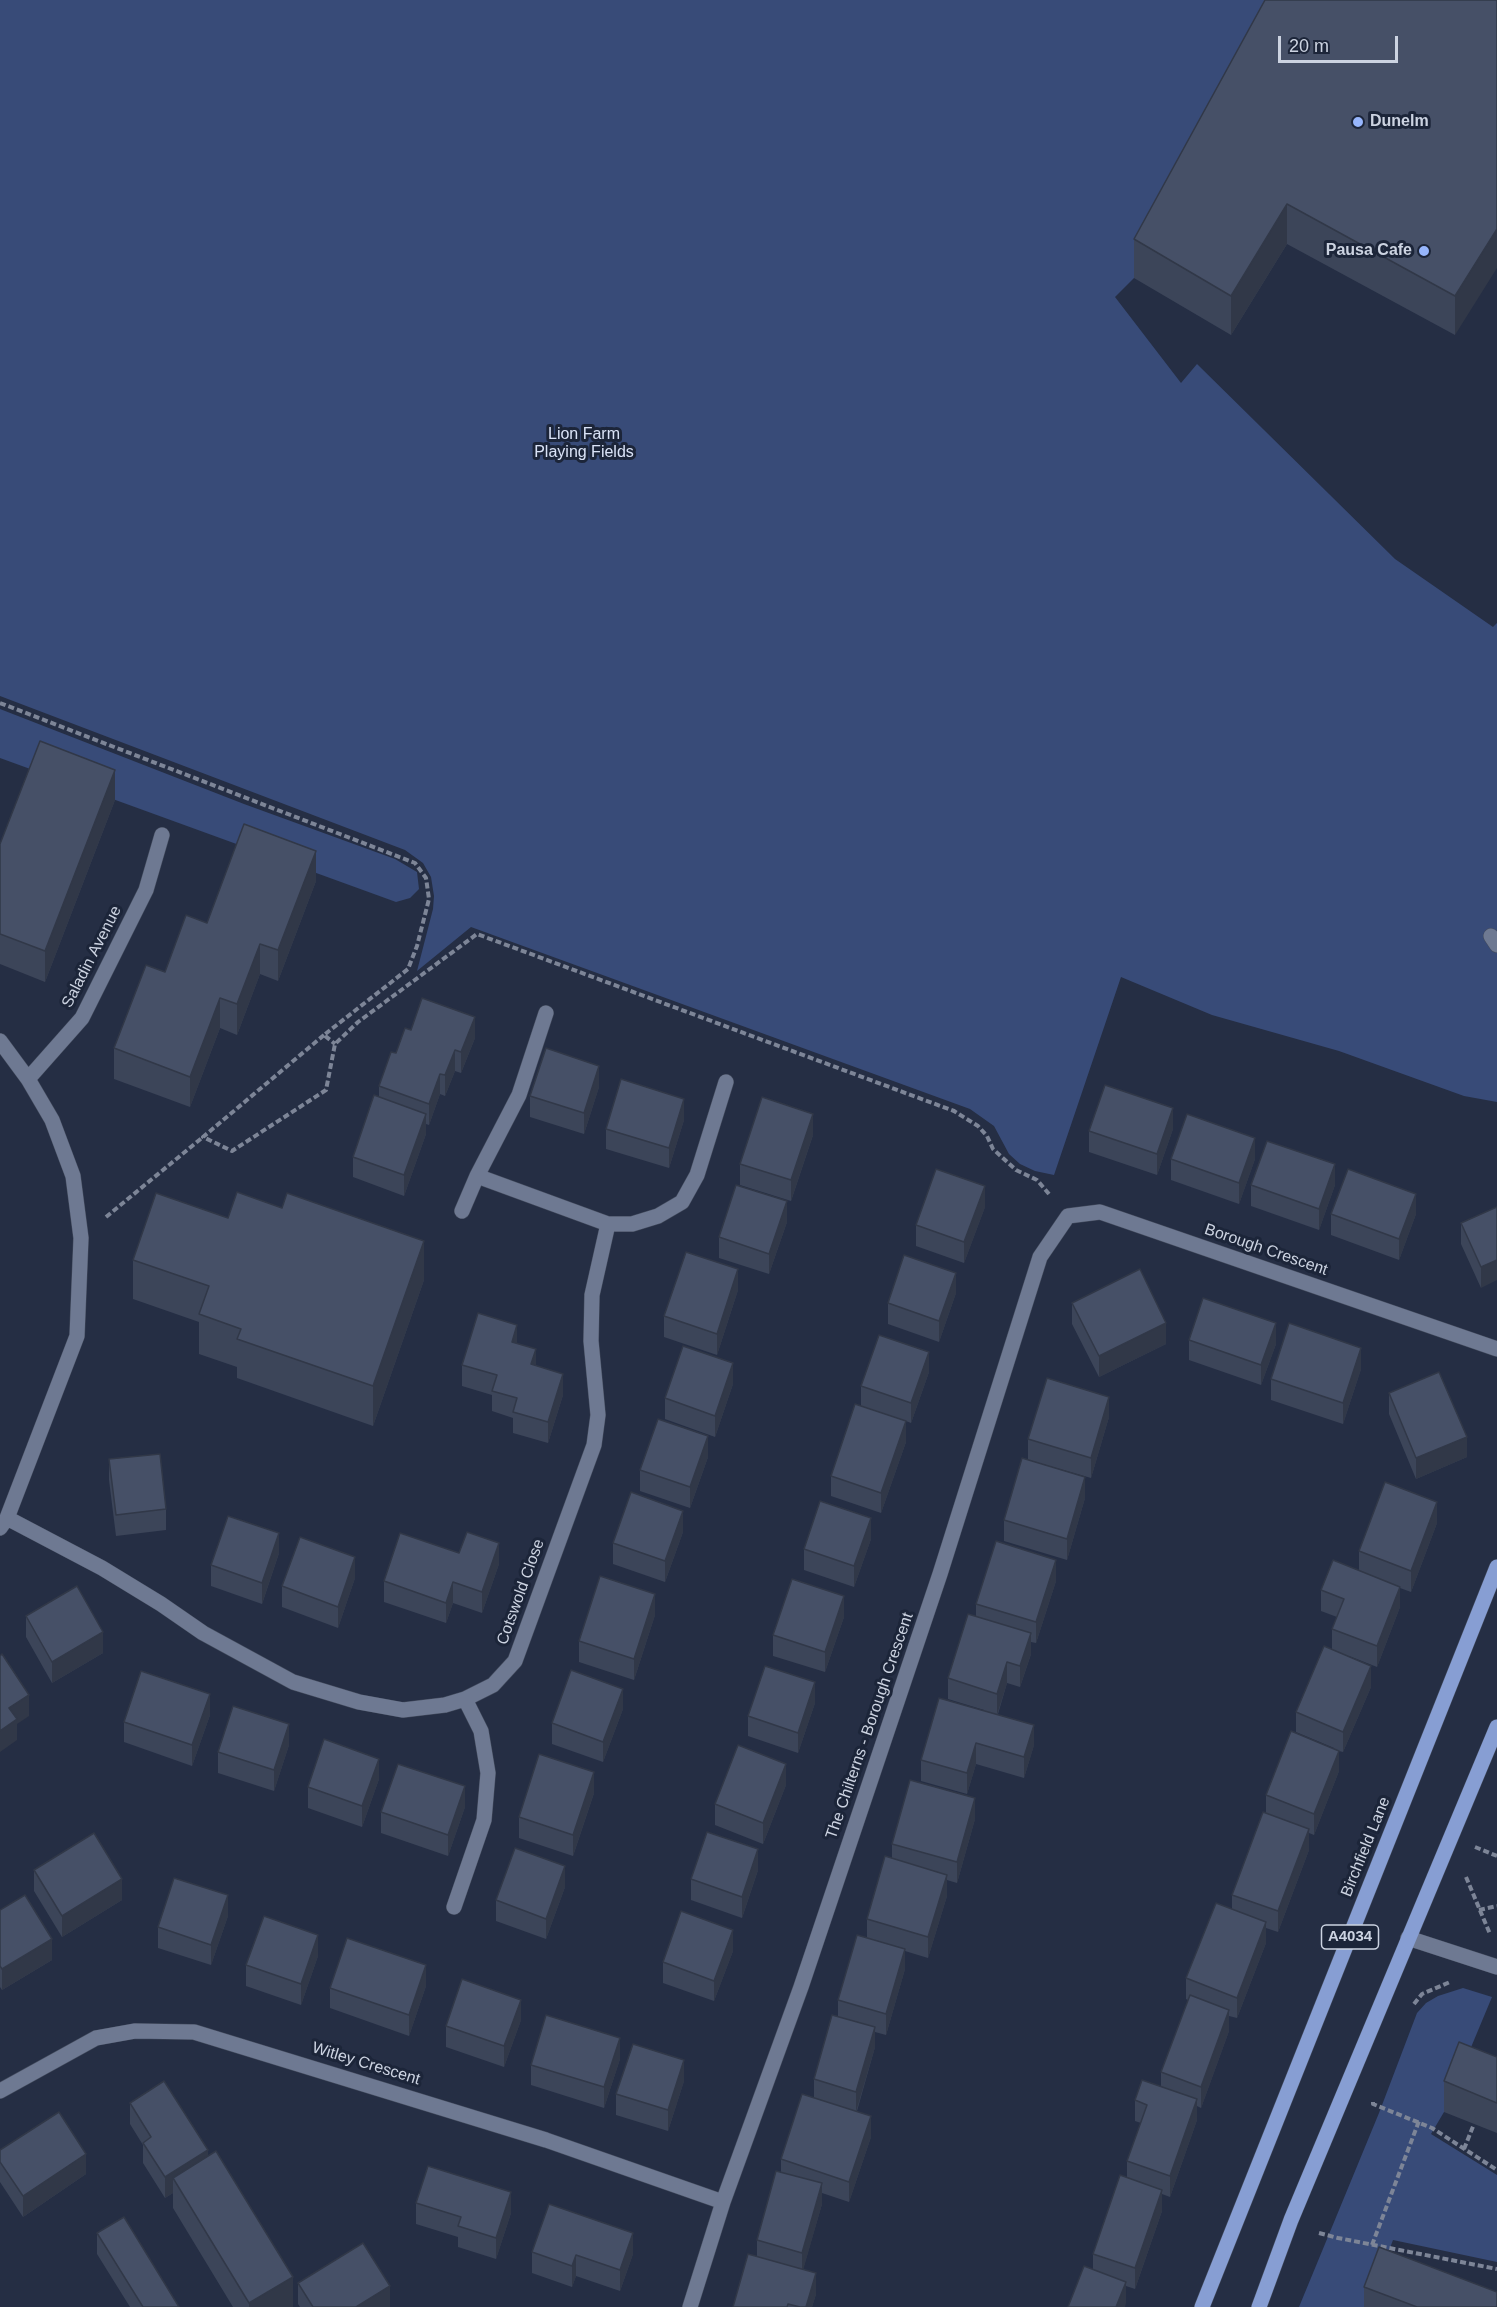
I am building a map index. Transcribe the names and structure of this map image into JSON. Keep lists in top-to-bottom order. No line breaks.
{"streets":{"main road":["Birchfield Lane","A4034"],"street":["Saladin Avenue","Borough Crescent","Cotswold Close","The Chilterns - Borough Crescent","Witley Crescent"]},"crossings":[["Borough Crescent","The Chilterns - Borough Crescent"],["The Chilterns - Borough Crescent","Witley Crescent"]],"parks":["Lion Farm Playing Fields"],"places":["Dunelm","Pausa Cafe"],"scale_bar":"20 m"}
